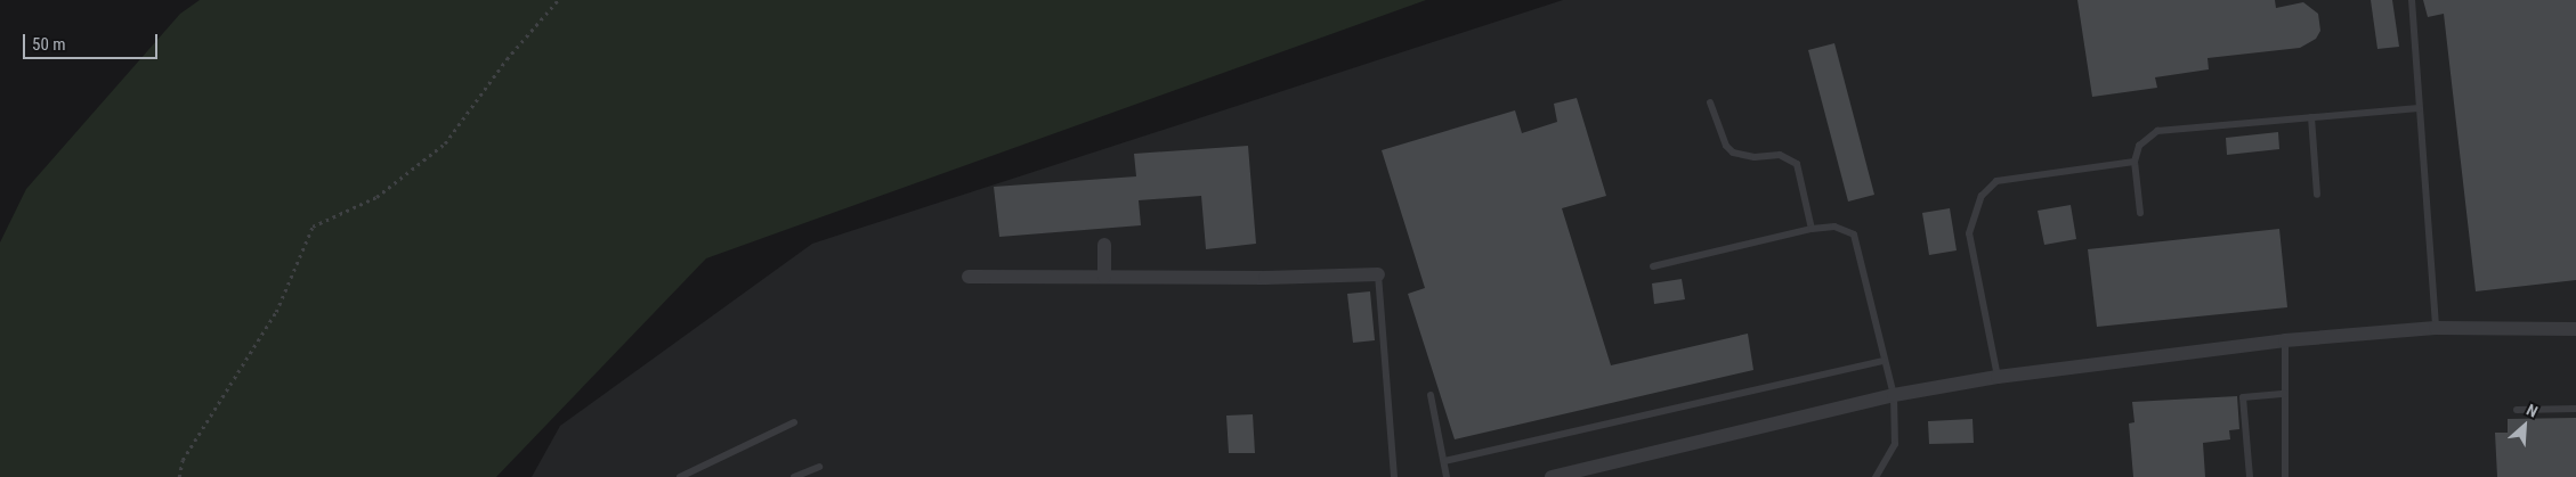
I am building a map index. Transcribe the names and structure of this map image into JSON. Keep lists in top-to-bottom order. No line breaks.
{"scale_bar":"50 m","north":"top right"}
